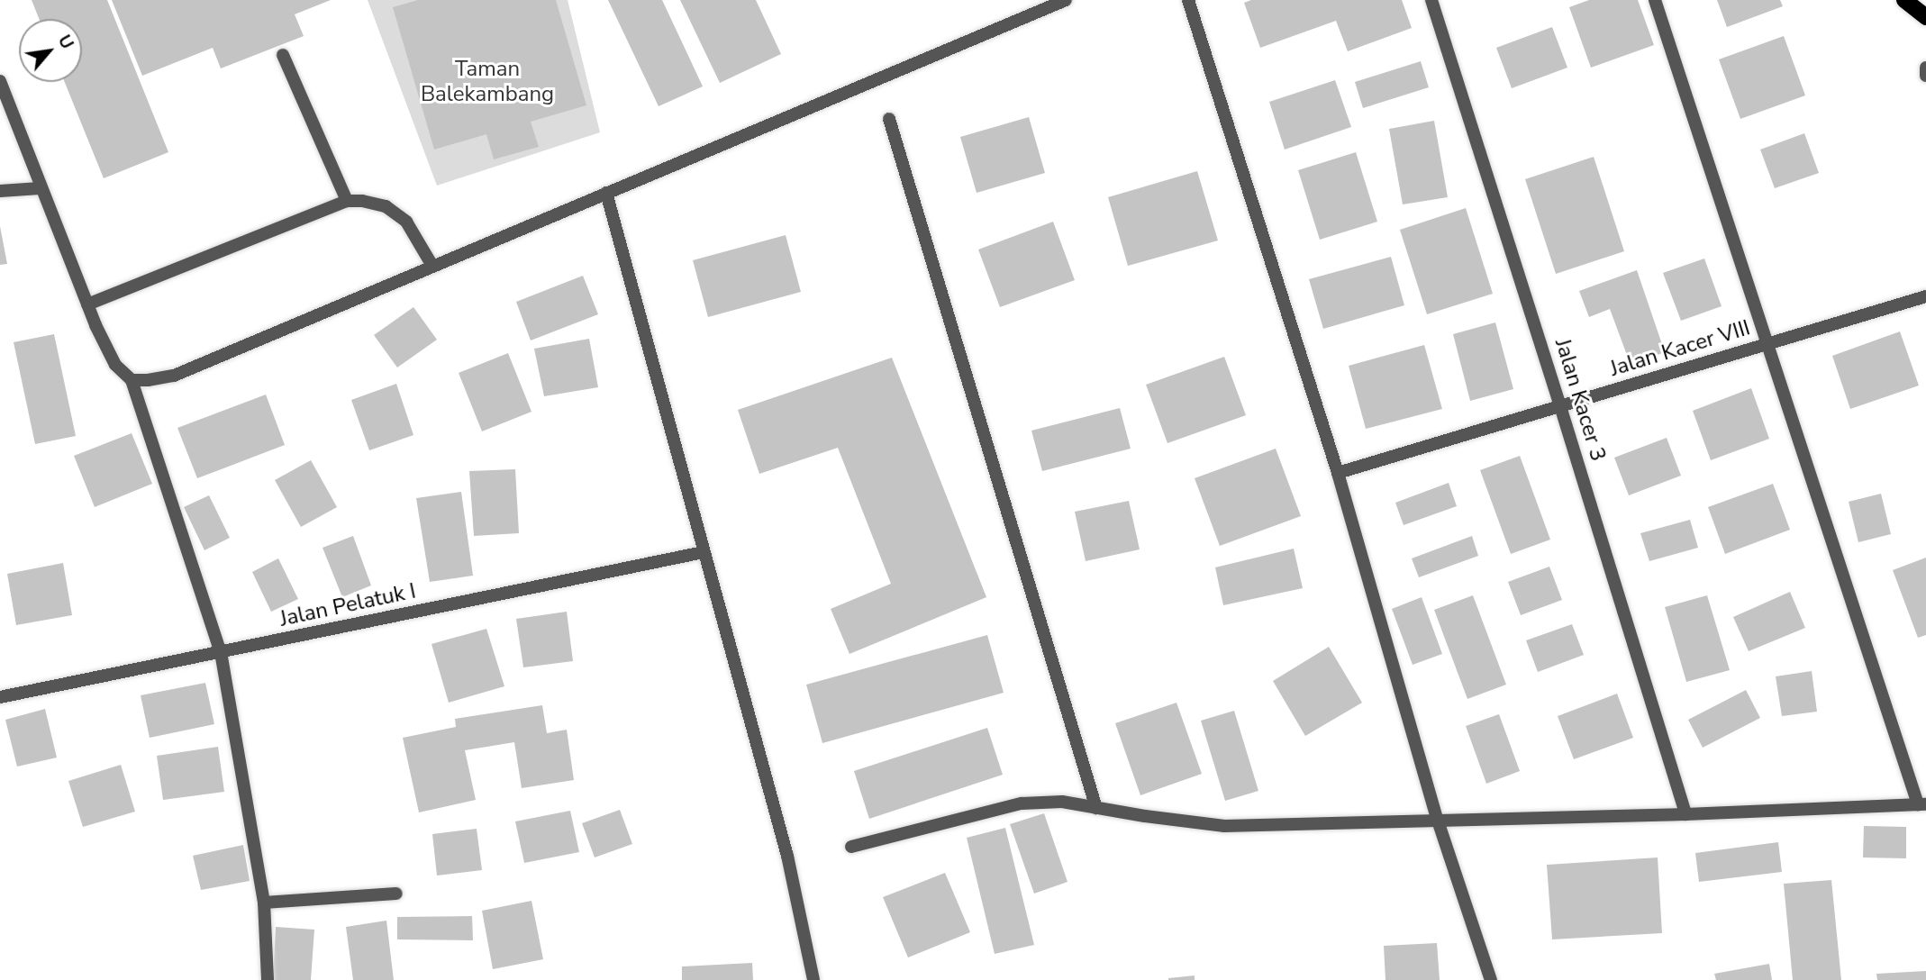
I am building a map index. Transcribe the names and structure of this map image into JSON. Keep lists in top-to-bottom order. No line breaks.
{"streets":{"street":["Jalan Kacer VIII","Jalan Kacer 3","Jalan Pelatuk I"]},"crossings":[["Jalan Kacer VIII","Jalan Kacer 3"]],"parks":["Taman Balekambang"],"north":"top right"}
